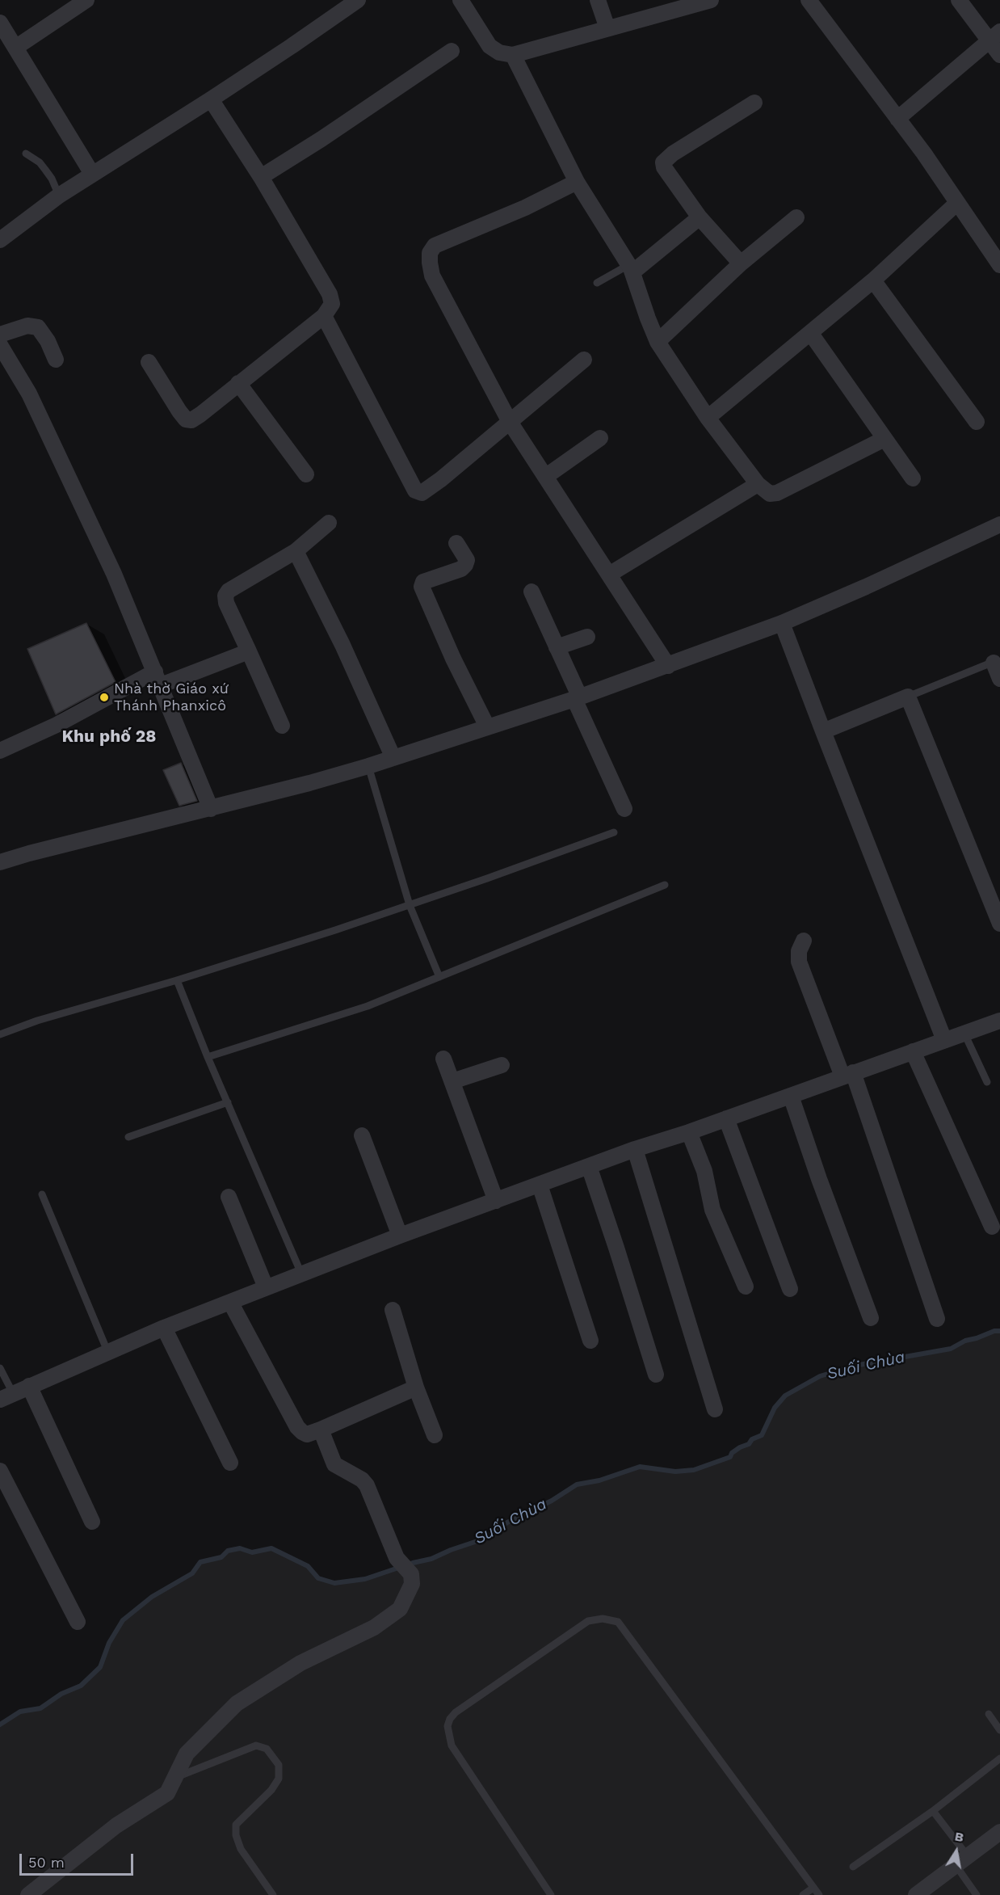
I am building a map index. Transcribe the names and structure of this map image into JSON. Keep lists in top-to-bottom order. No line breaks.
{"districts":["Khu phố 28"],"water":["Suối Chùa"],"places":["Nhà thờ Giáo xứ Thánh Phanxicô"],"scale_bar":"50 m","north":"top"}
